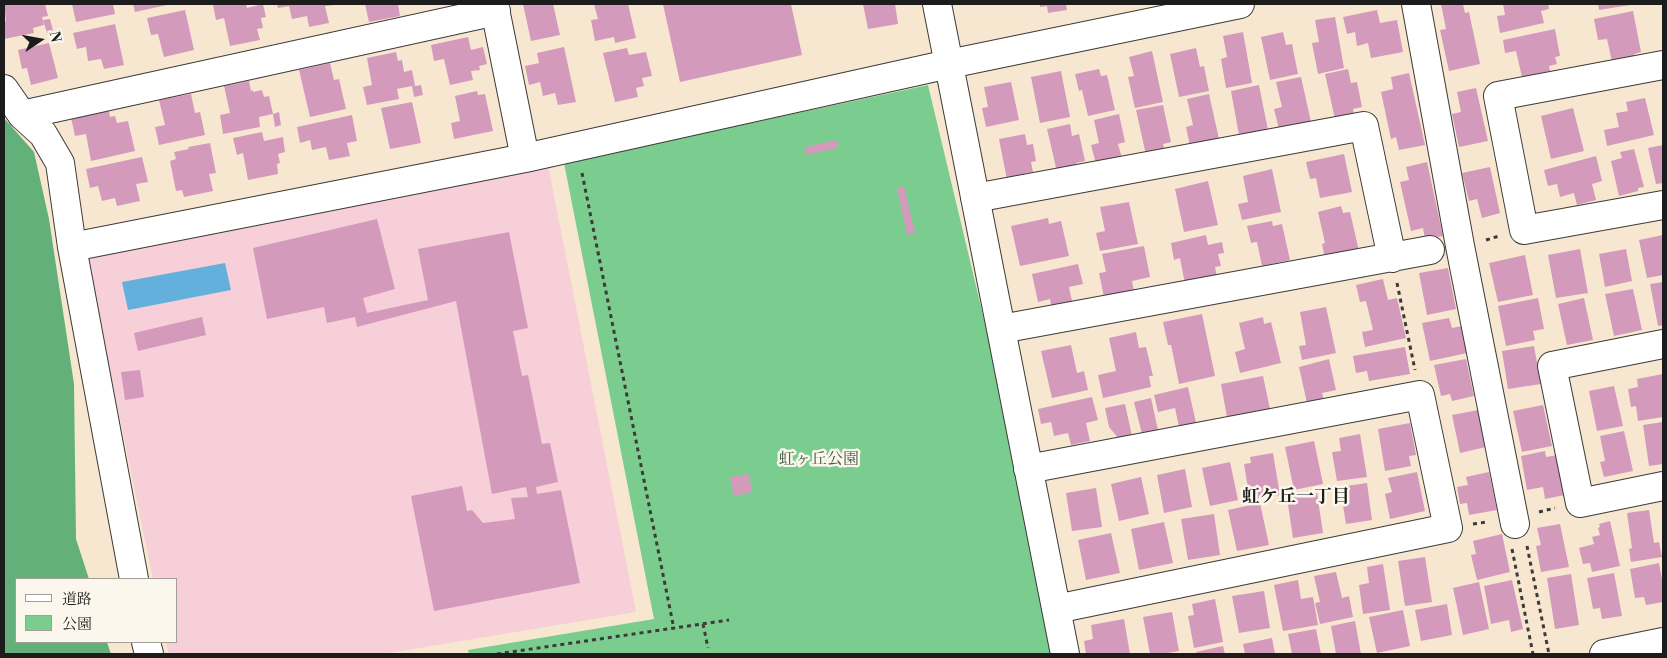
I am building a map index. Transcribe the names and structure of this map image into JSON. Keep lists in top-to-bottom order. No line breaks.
{"districts":["虹ケ丘一丁目"],"parks":["虹ヶ丘公園"],"legend":["道路","公園"],"north":"right"}
